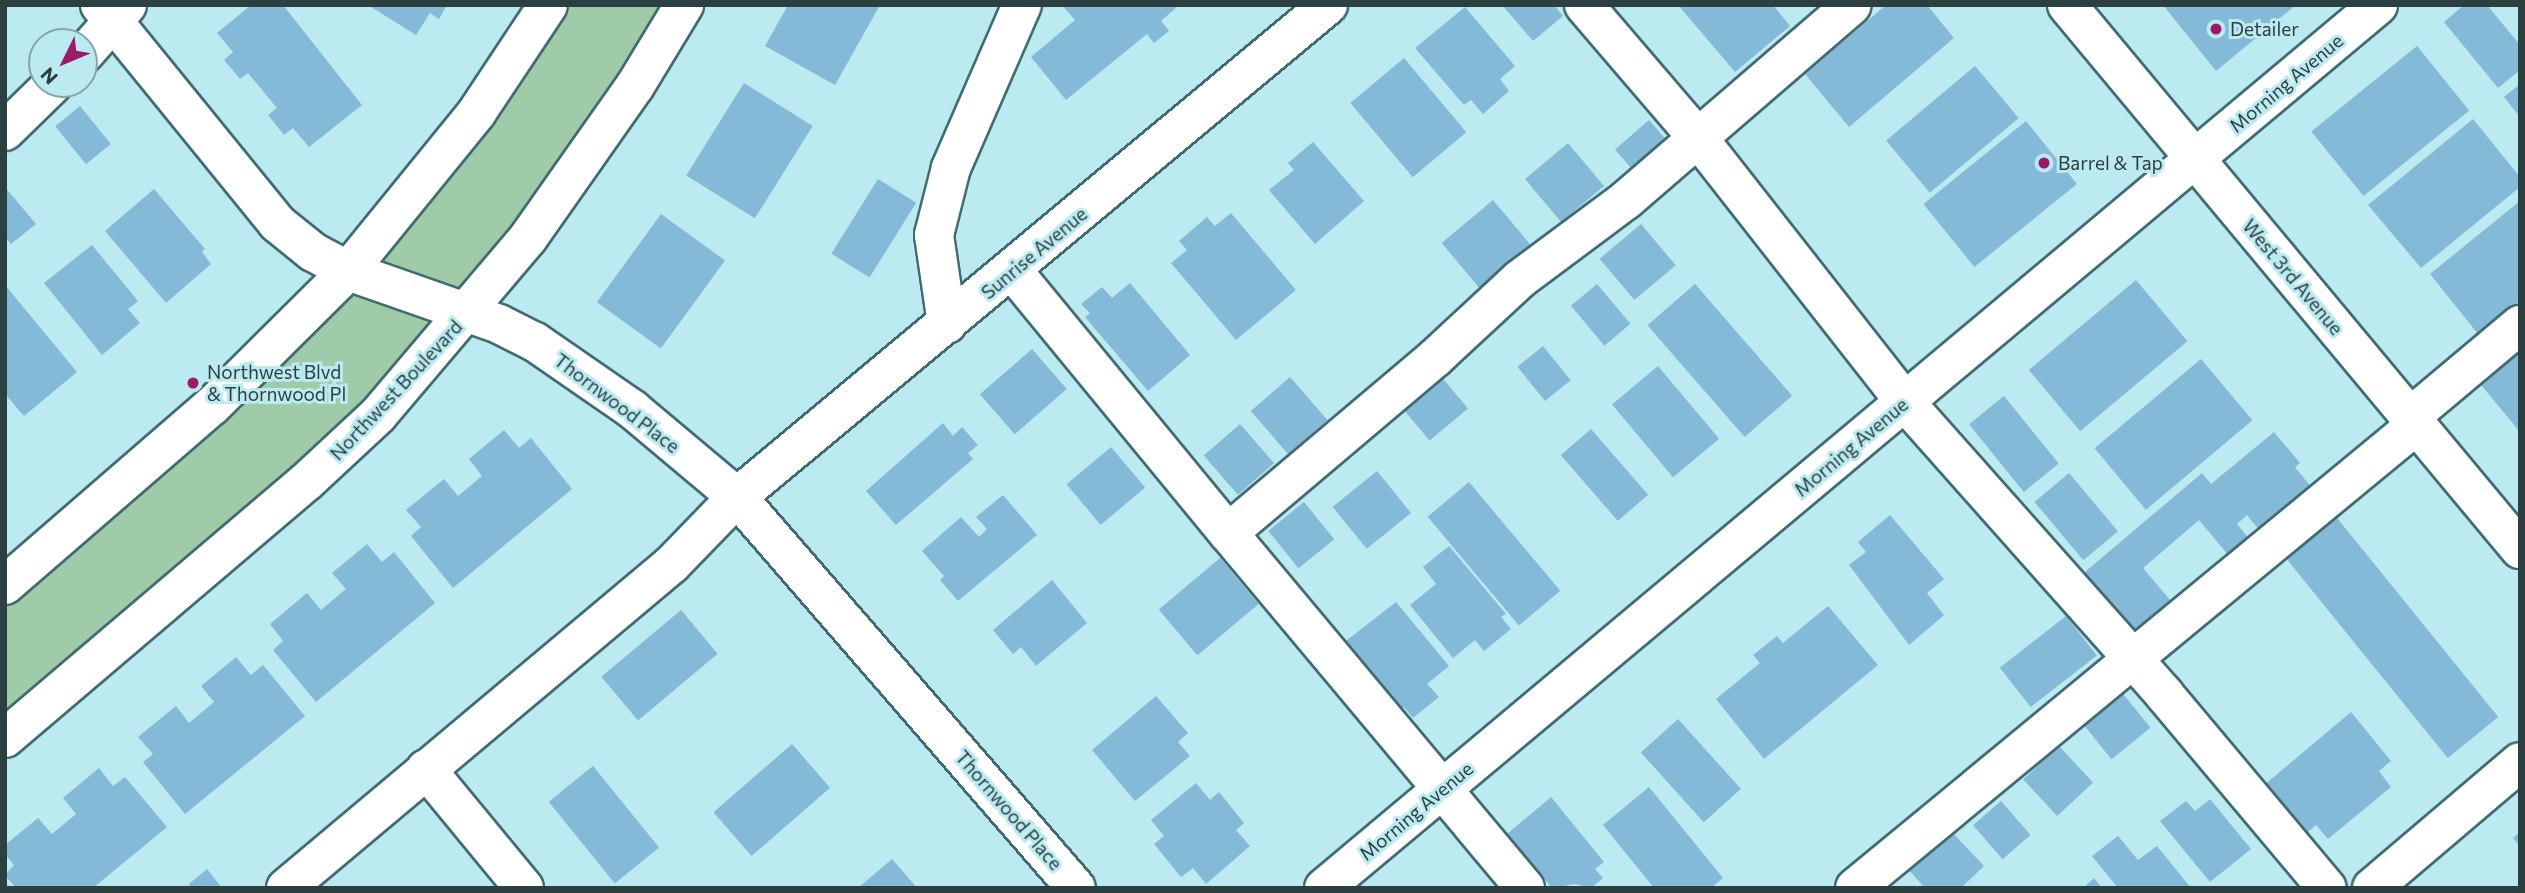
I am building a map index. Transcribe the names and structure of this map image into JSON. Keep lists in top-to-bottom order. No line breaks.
{"streets":{"street":["Morning Avenue","Sunrise Avenue","West 3rd Avenue","Northwest Boulevard","Thornwood Place"]},"crossings":[["Morning Avenue","West 3rd Avenue"],["Sunrise Avenue","Thornwood Place"],["Northwest Boulevard","Thornwood Place"]],"places":["Detailer","Barrel & Tap","Northwest Blvd & Thornwood Pl"],"north":"bottom left"}
